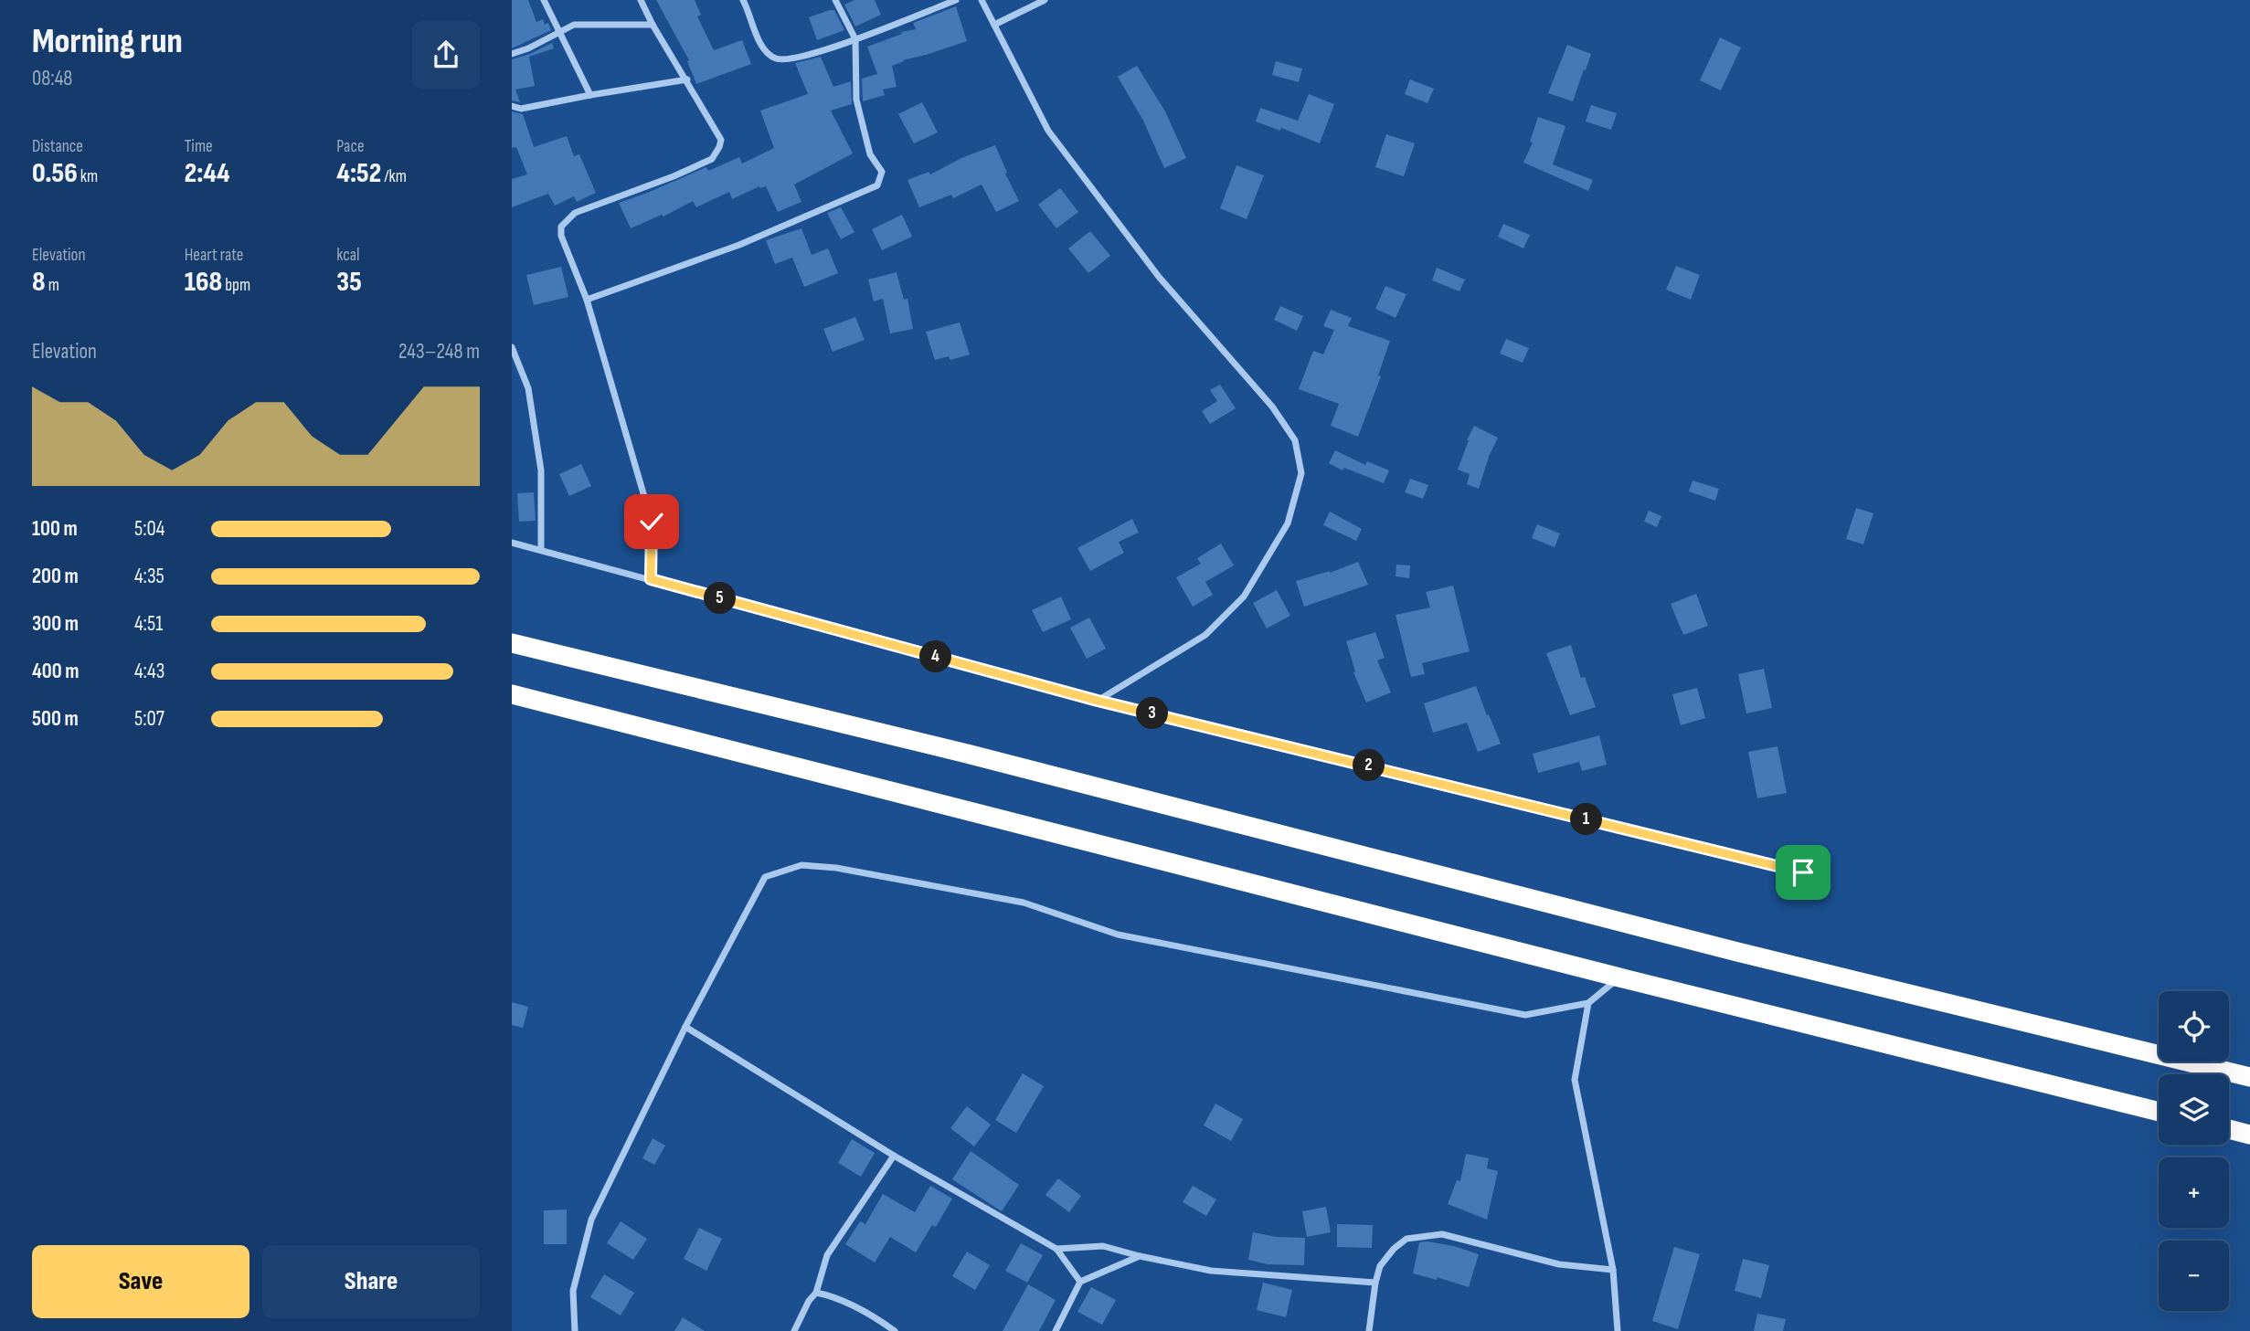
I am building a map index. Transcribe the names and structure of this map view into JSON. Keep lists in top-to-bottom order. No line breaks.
{"page":{"heading":["Morning run","08:48"],"stats":[["Distance","0.56 km"],["Time","2:44"],["Pace","4:52 /km"],["Elevation","8 m"],["Heart rate","168 bpm"],["kcal","35"]],"chart":["Elevation","243–248 m"],"list":[{"name":"100 m","note":"5:04"},{"name":"200 m","note":"4:35"},{"name":"300 m","note":"4:51"},{"name":"400 m","note":"4:43"},{"name":"500 m","note":"5:07"}],"pins":["5","4","3","2","1"],"map_buttons":["+","−"],"buttons":["Save","Share"]}}
